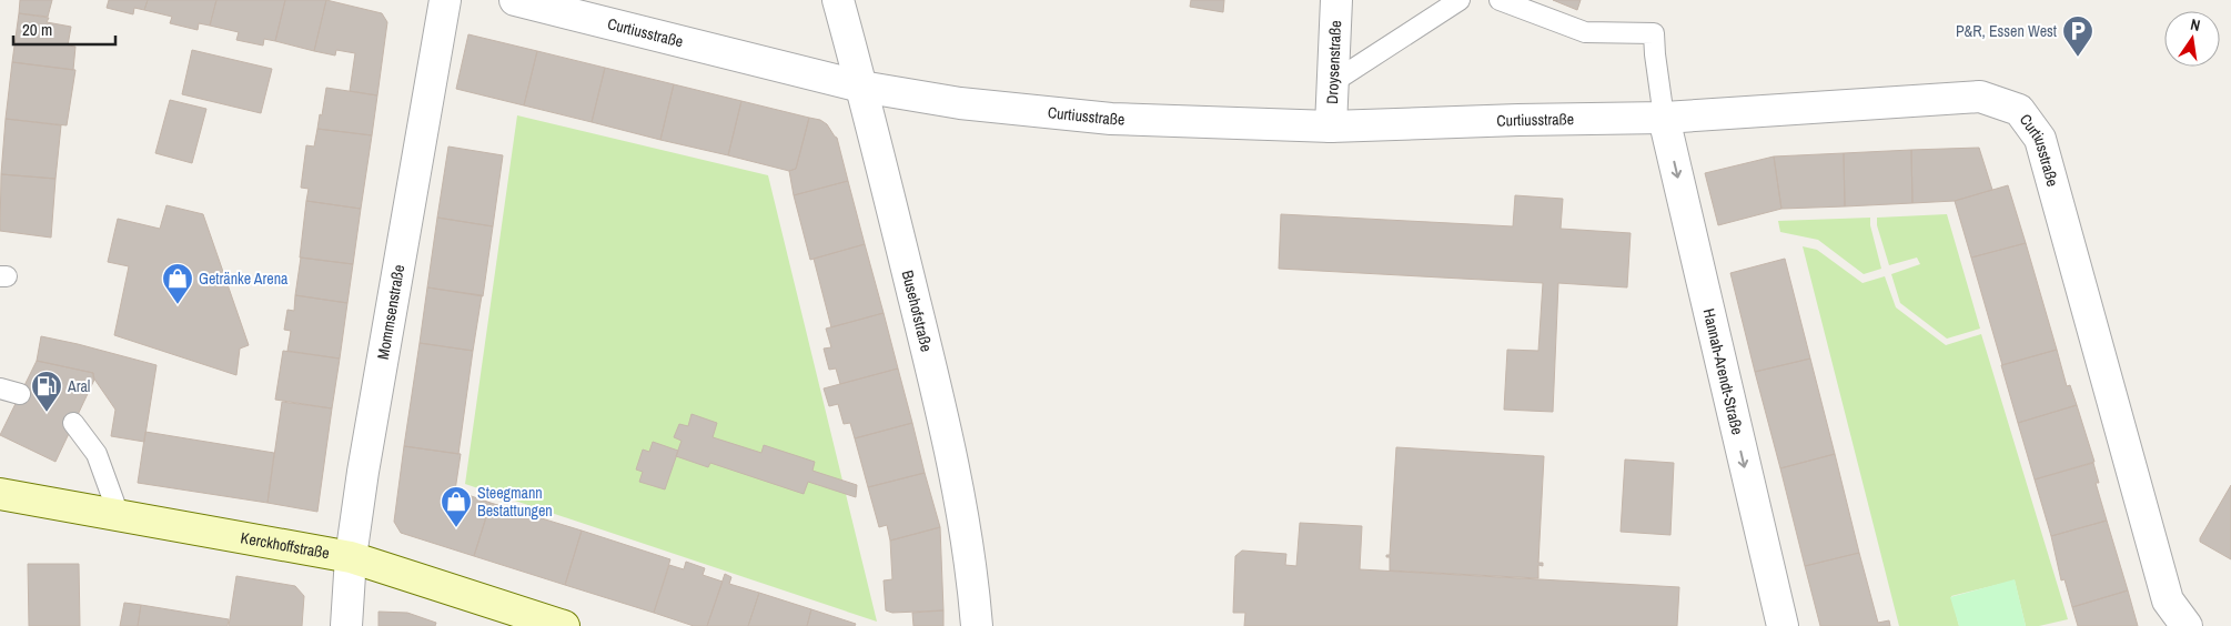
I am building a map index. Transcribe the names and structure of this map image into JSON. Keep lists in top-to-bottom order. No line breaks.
{"streets":{"street":["Curtiusstraße","Droysenstraße","Busehofstraße","Mommsenstraße","Hannah-Arendt-Straße","Kerckhoffstraße"]},"crossings":[["Curtiusstraße","Droysenstraße"],["Curtiusstraße","Busehofstraße"],["Curtiusstraße","Hannah-Arendt-Straße"],["Mommsenstraße","Kerckhoffstraße"]],"one_way":["Hannah-Arendt-Straße"],"places":{"parking":["P&R, Essen West"],"shop":["Getränke Arena","Steegmann Bestattungen"],"fuel station":["Aral"]},"scale_bar":"20 m","north":"top"}
